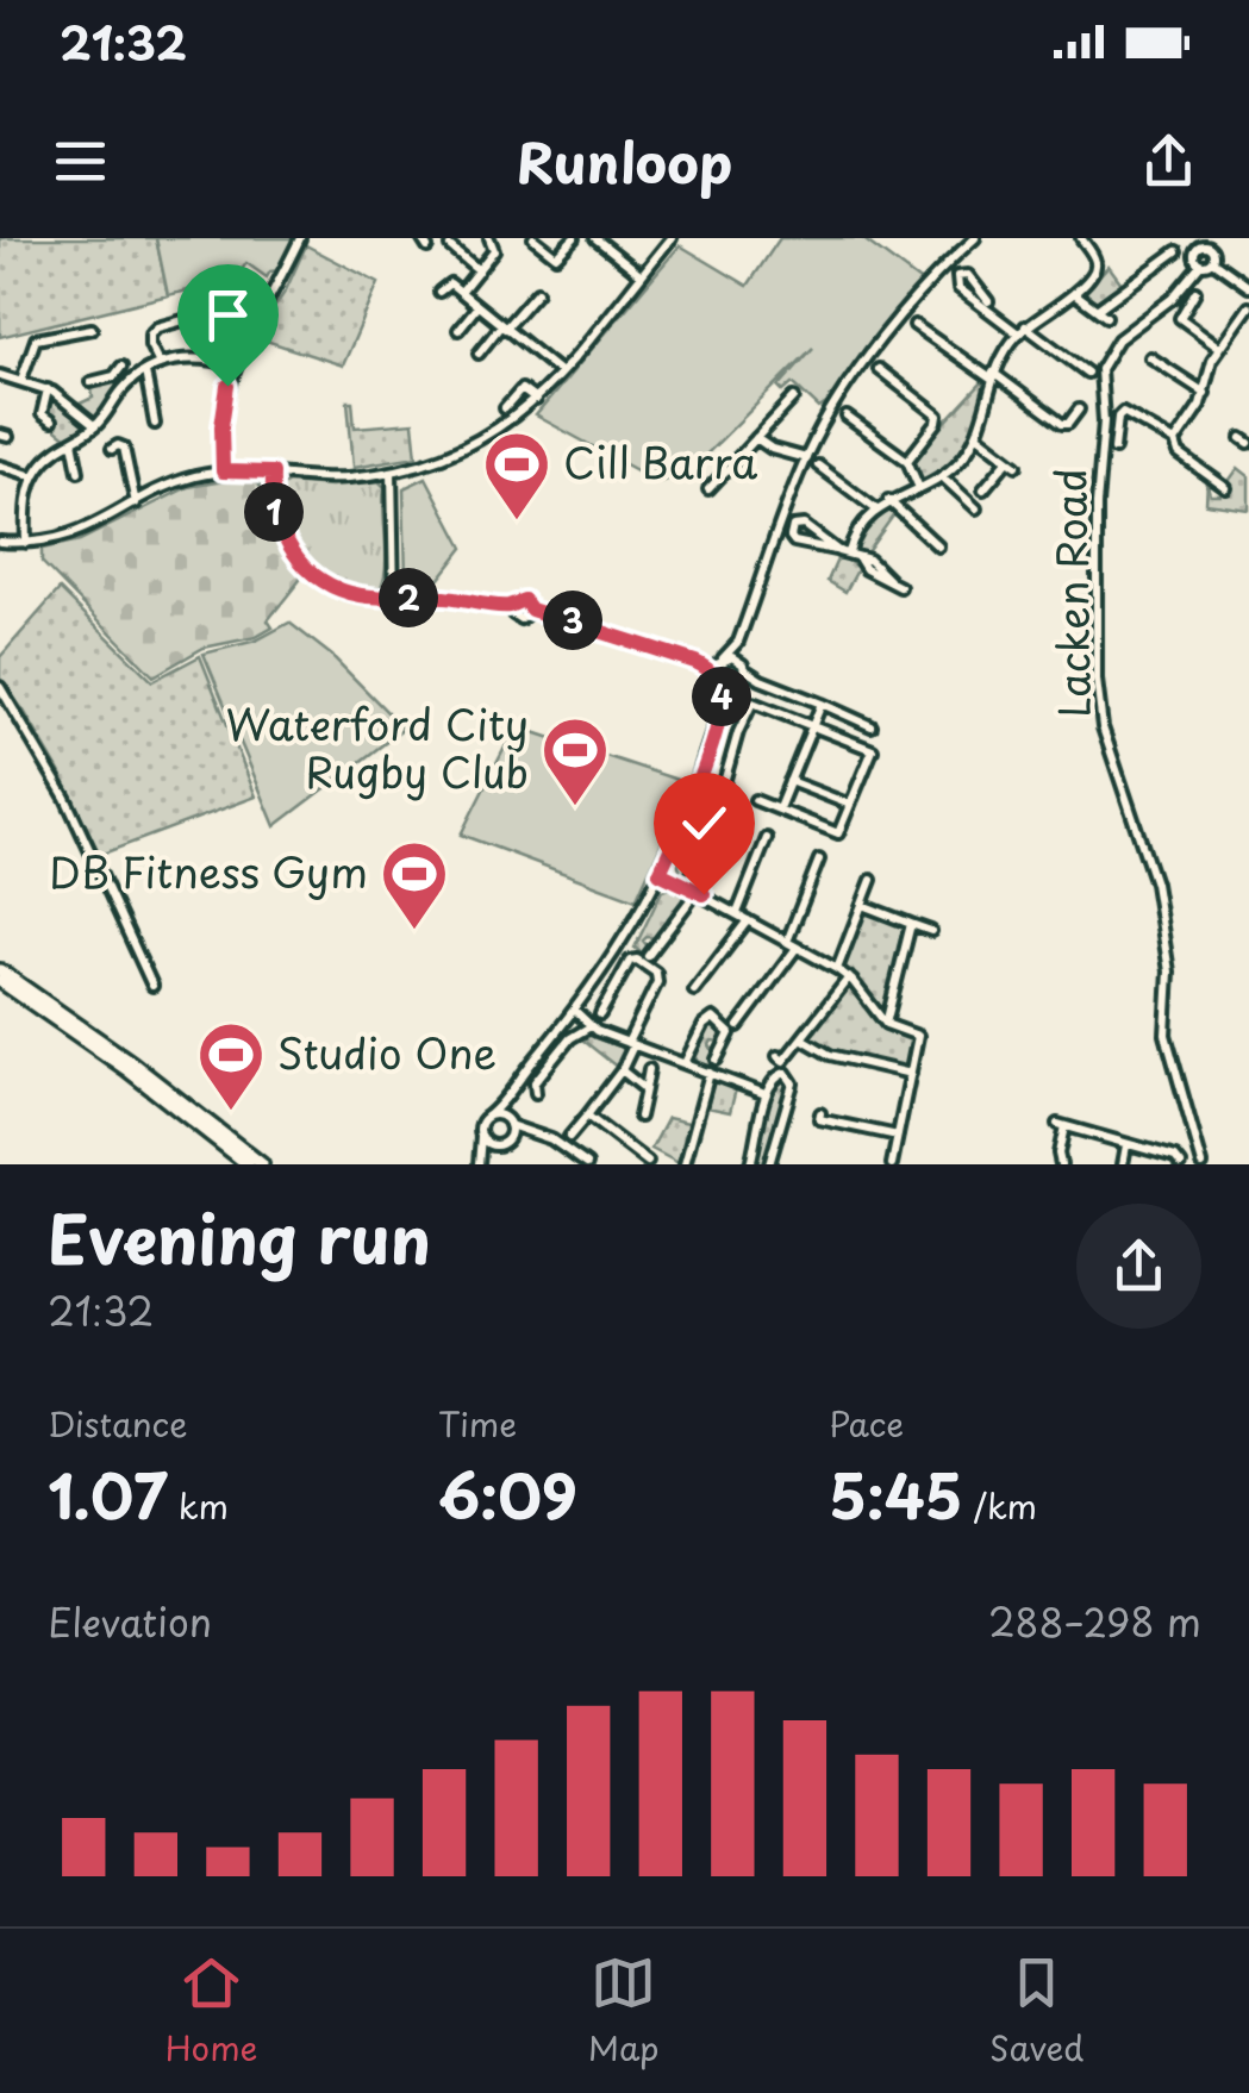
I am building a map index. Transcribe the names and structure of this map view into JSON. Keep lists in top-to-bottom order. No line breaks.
{"streets":{"street":["Lacken Road"]},"places":{"sports":["Cill Barra","Waterford City Rugby Club","DB Fitness Gym","Studio One"]},"page":{"status":"21:32","header":"Runloop","pins":["1","2","3","4"],"heading":["Evening run","21:32"],"stats":[["Distance","1.07 km"],["Time","6:09"],["Pace","5:45 /km"]],"chart":["Elevation","288–298 m"],"tabs":["Home","Map","Saved"]}}
